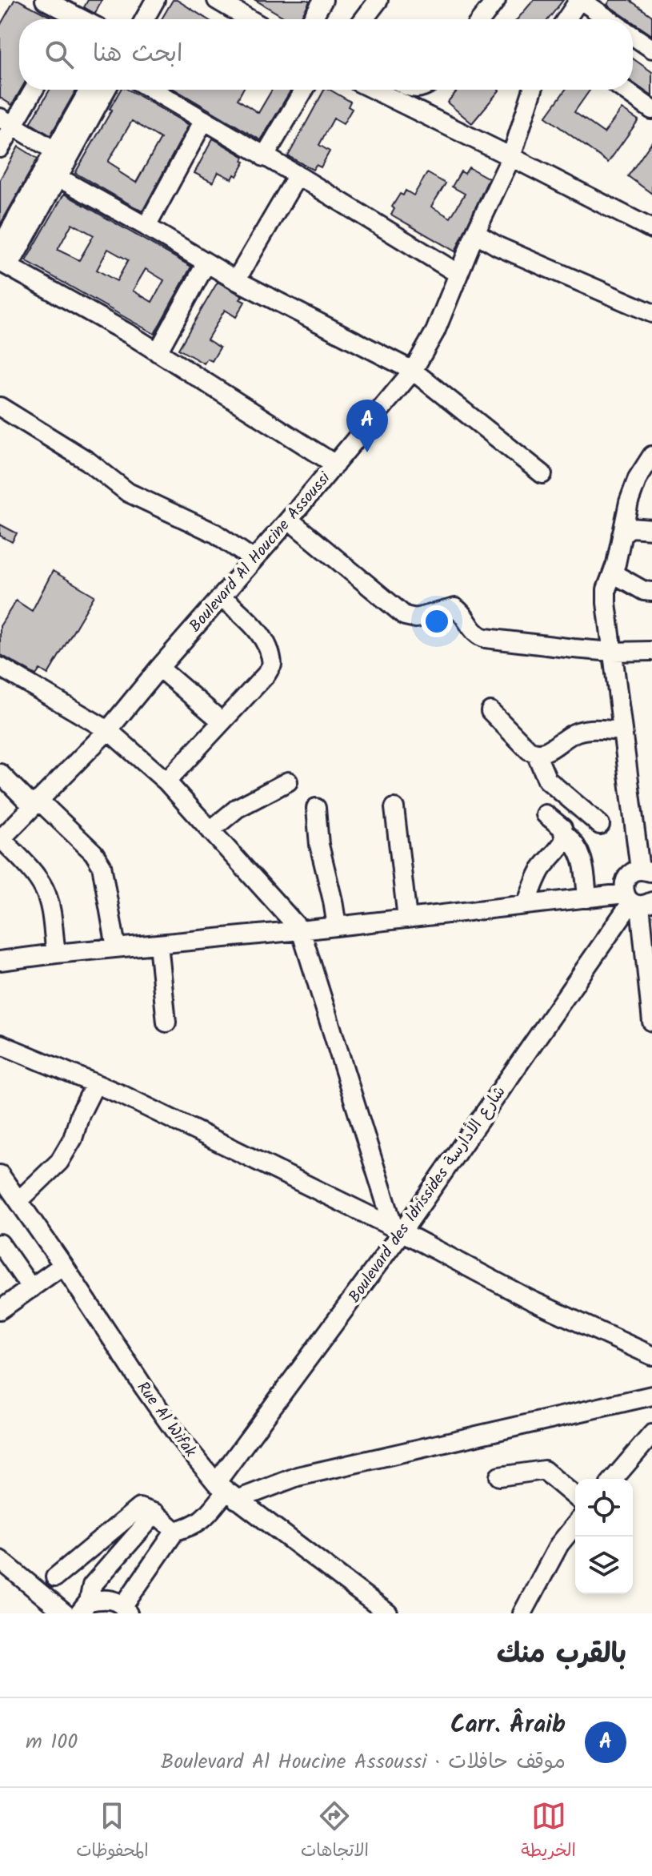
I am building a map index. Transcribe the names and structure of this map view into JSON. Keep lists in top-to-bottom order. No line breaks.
{"streets":{"street":["Boulevard Al Houcine Assoussi","Boulevard des Idrissides شارع الأدارسة","Rue Al Wifak"]},"crossings":[["Boulevard des Idrissides شارع الأدارسة","Rue Al Wifak"]],"page":{"search":"ابحث هنا","pins":"A","heading":"بالقرب منك","list":[{"mark":"A","name":"Carr. Âraib","note":"موقف حافلات · Boulevard Al Houcine Assoussi","value":"100 m"}],"nav":["الخريطة","الاتجاهات","المحفوظات"]}}
